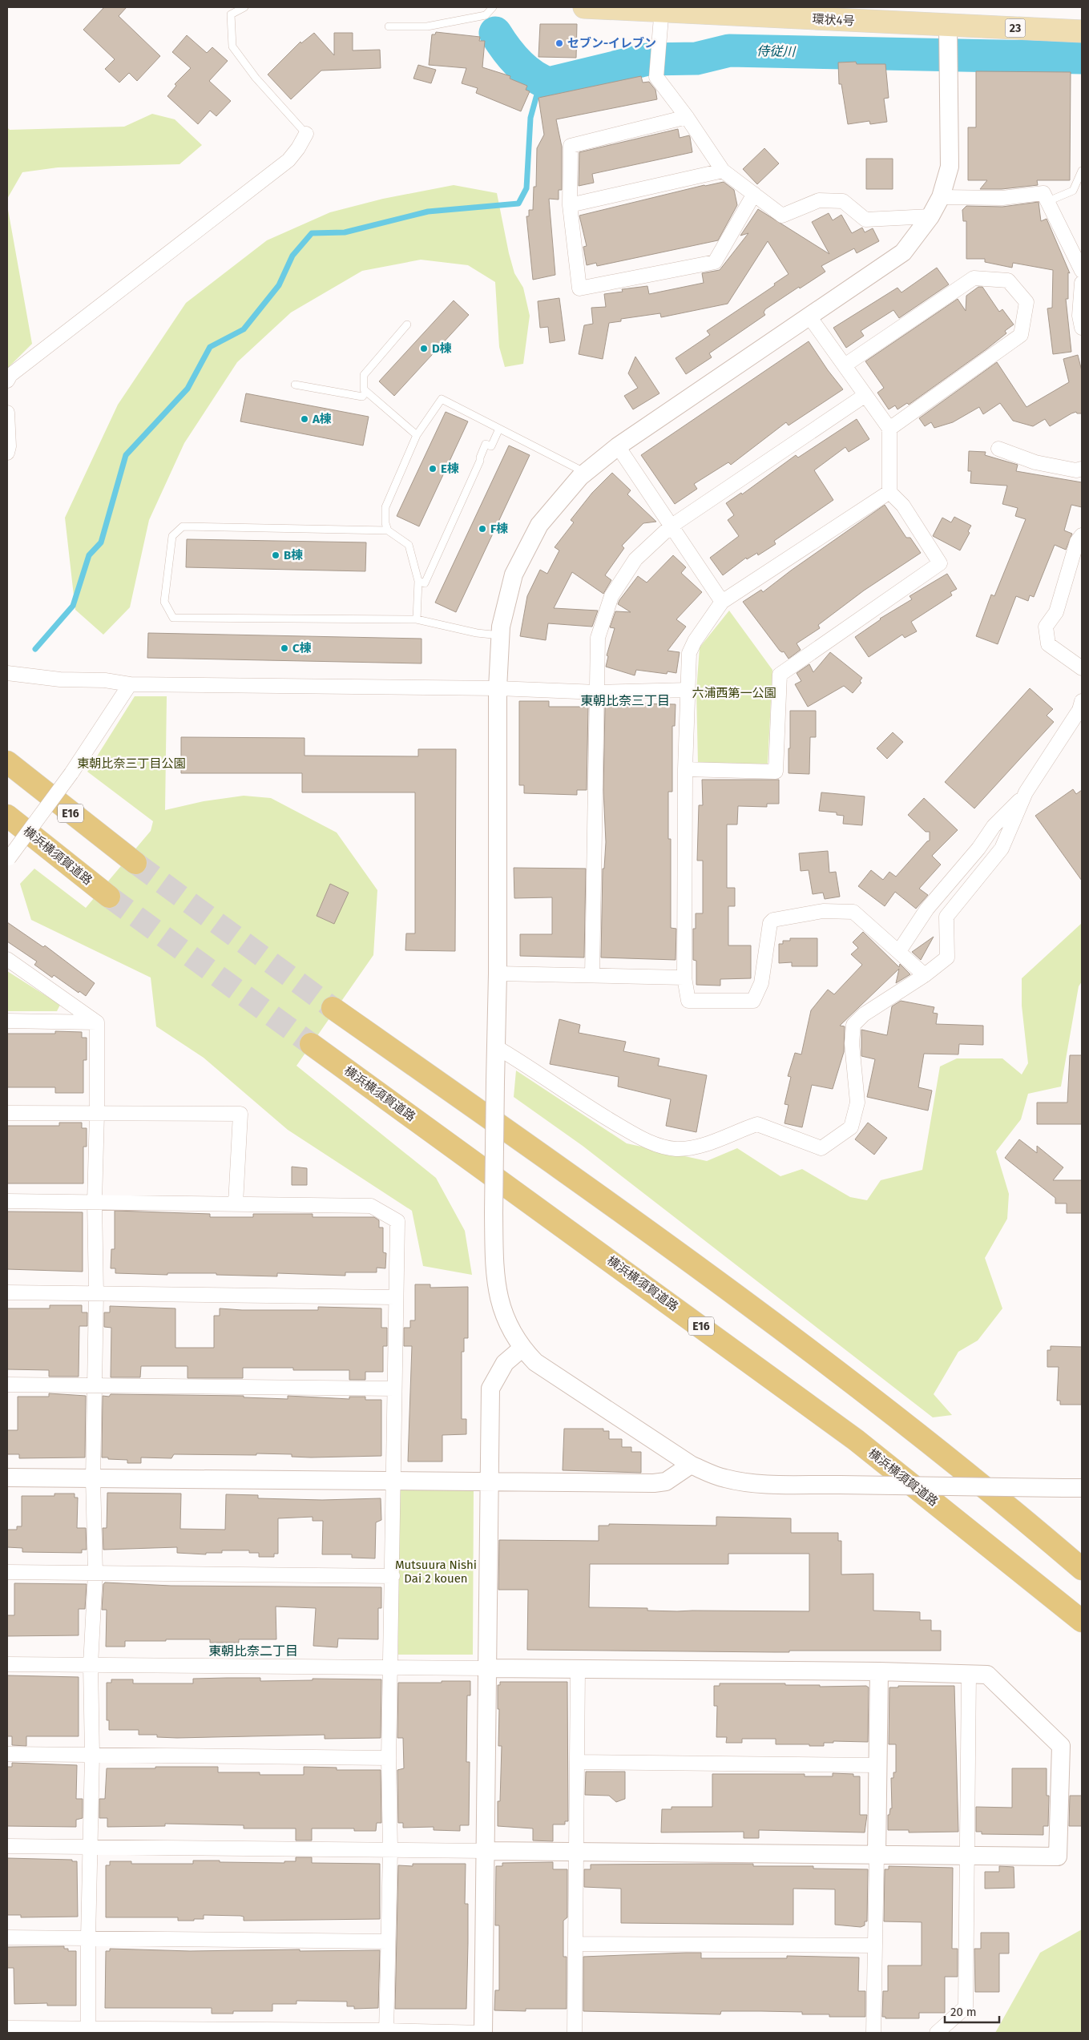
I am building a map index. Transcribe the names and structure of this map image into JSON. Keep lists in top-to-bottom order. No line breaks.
{"streets":{"highway":["E16","横浜横須賀道路"],"main road":["環状4号","23"]},"districts":["東朝比奈三丁目","東朝比奈二丁目"],"water":["侍従川"],"parks":["六浦西第一公園","東朝比奈三丁目公園","Mutsuura Nishi Dai 2 kouen"],"places":["セブン-イレブン","D棟","A棟","E棟","F棟","B棟","C棟"],"scale_bar":"20 m"}
